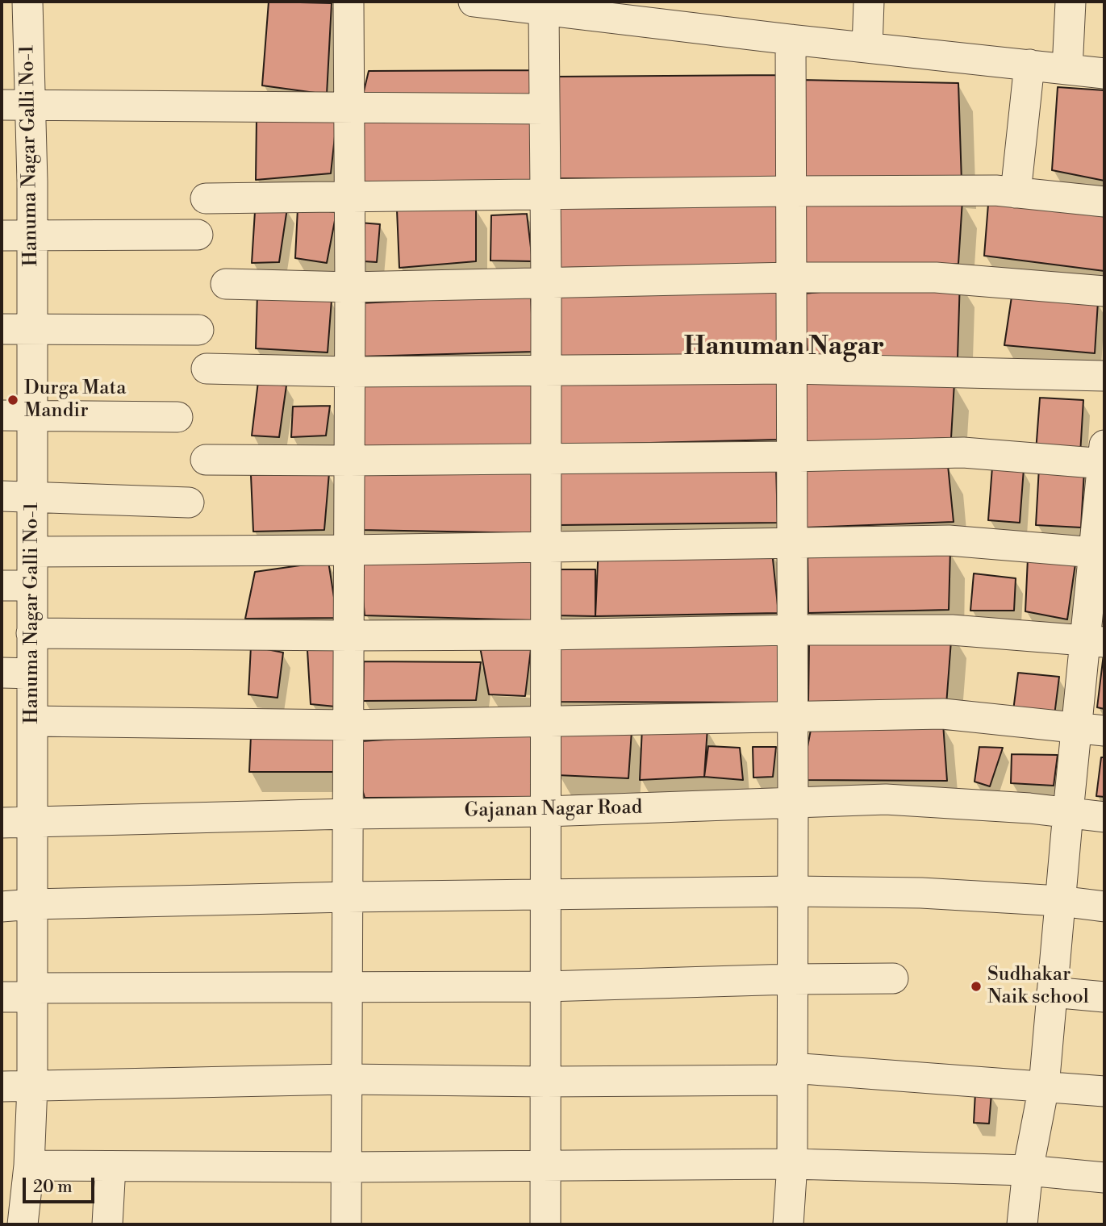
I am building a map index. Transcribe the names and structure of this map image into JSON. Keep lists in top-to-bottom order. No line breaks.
{"streets":{"street":["Hanuma Nagar Galli No-1","Gajanan Nagar Road"]},"crossings":[["Hanuma Nagar Galli No-1","Gajanan Nagar Road"]],"districts":["Hanuman Nagar"],"places":["Durga Mata Mandir","Sudhakar Naik school"],"scale_bar":"20 m"}
